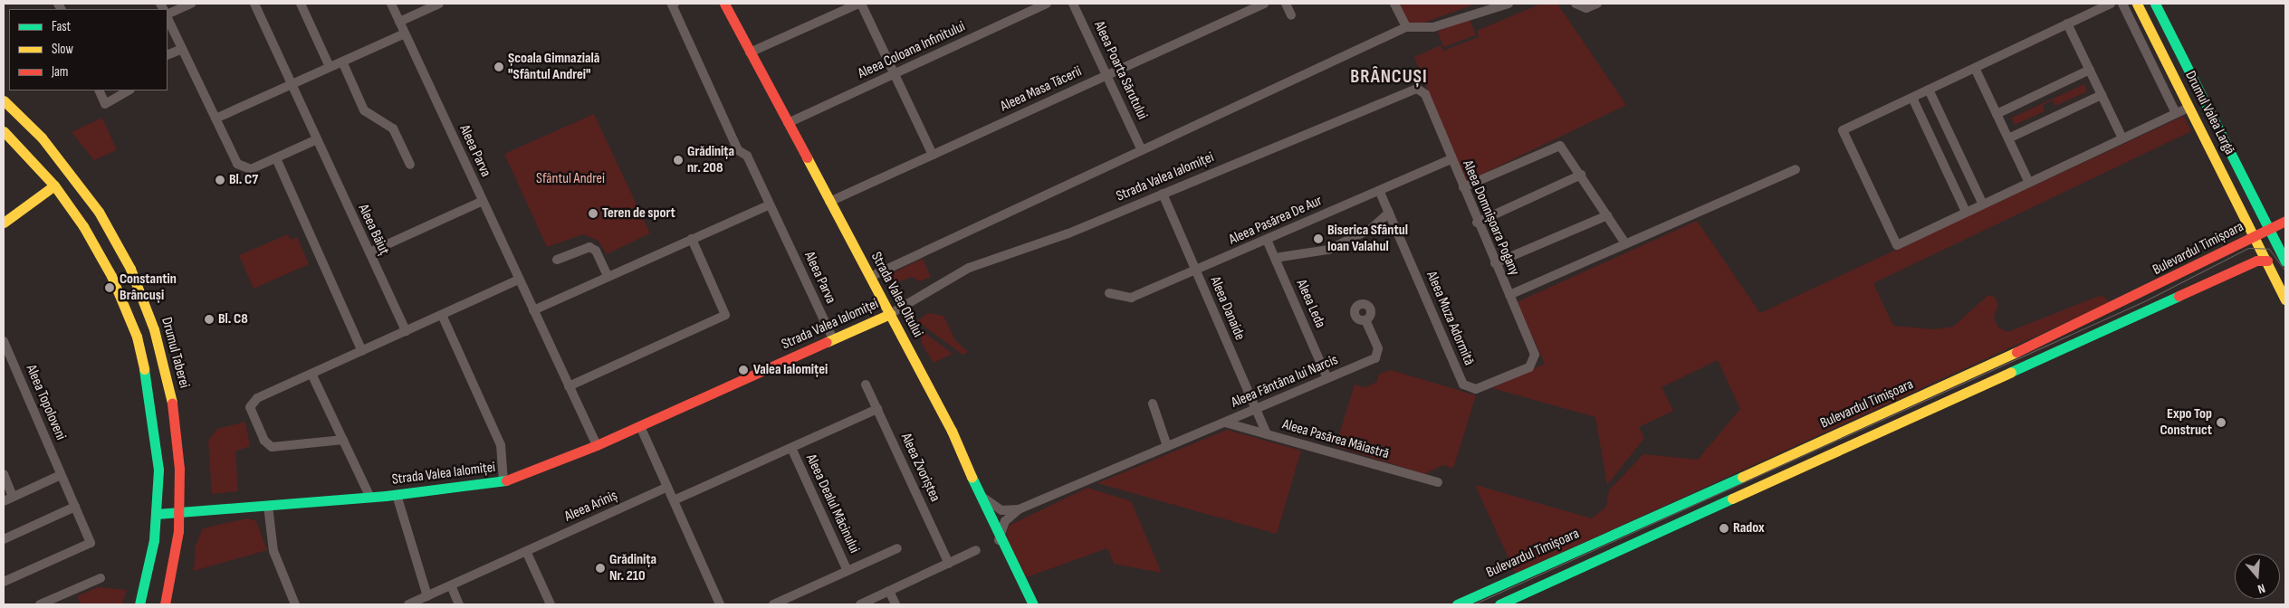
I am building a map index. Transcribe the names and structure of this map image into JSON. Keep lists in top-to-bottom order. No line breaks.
{"streets":{"main road":["Drumul Valea Largă","Strada Valea Ialomiței","Bulevardul Timișoara","Strada Valea Oltului","Drumul Taberei"],"street":["Aleea Coloana Infinitului","Aleea Poarta Sărutului","Aleea Masa Tăcerii","Aleea Parva","Aleea Domnișoara Pogany","Aleea Pasărea De Aur","Aleea Băiuț","Aleea Leda","Aleea Danaide","Aleea Muza Adormită","Aleea Fântâna lui Narcis","Aleea Topoloveni","Aleea Pasărea Măiastră","Aleea Zvoriștea","Aleea Dealul Măcinului","Aleea Ariniș"]},"crossings":[["Aleea Coloana Infinitului","Strada Valea Oltului"],["Aleea Poarta Sărutului","Aleea Masa Tăcerii"],["Aleea Masa Tăcerii","Strada Valea Oltului"],["Drumul Valea Largă","Bulevardul Timișoara"],["Aleea Parva","Strada Valea Ialomiței"],["Strada Valea Ialomiței","Aleea Domnișoara Pogany"],["Strada Valea Ialomiței","Strada Valea Oltului"],["Strada Valea Ialomiței","Aleea Danaide"],["Strada Valea Ialomiței","Drumul Taberei"],["Aleea Domnișoara Pogany","Aleea Pasărea De Aur"],["Aleea Domnișoara Pogany","Aleea Muza Adormită"],["Aleea Pasărea De Aur","Aleea Leda"],["Aleea Pasărea De Aur","Aleea Danaide"],["Aleea Pasărea De Aur","Aleea Muza Adormită"],["Strada Valea Oltului","Aleea Fântâna lui Narcis"],["Aleea Leda","Aleea Fântâna lui Narcis"],["Aleea Danaide","Aleea Fântâna lui Narcis"],["Aleea Danaide","Aleea Pasărea Măiastră"],["Aleea Fântâna lui Narcis","Aleea Pasărea Măiastră"],["Aleea Zvoriștea","Aleea Dealul Măcinului"]],"districts":["BRÂNCUȘI"],"parks":["Sfântul Andrei"],"places":["Școala Gimnazială \"Sfântul Andrei\"","Grădinița nr. 208","Bl. C7","Teren de sport","Biserica Sfântul Ioan Valahul","Constantin Brâncuși","Bl. C8","Valea Ialomiței","Expo Top Construct","Radox","Grădinița Nr. 210"],"legend":["Fast","Slow","Jam"],"north":"bottom"}
